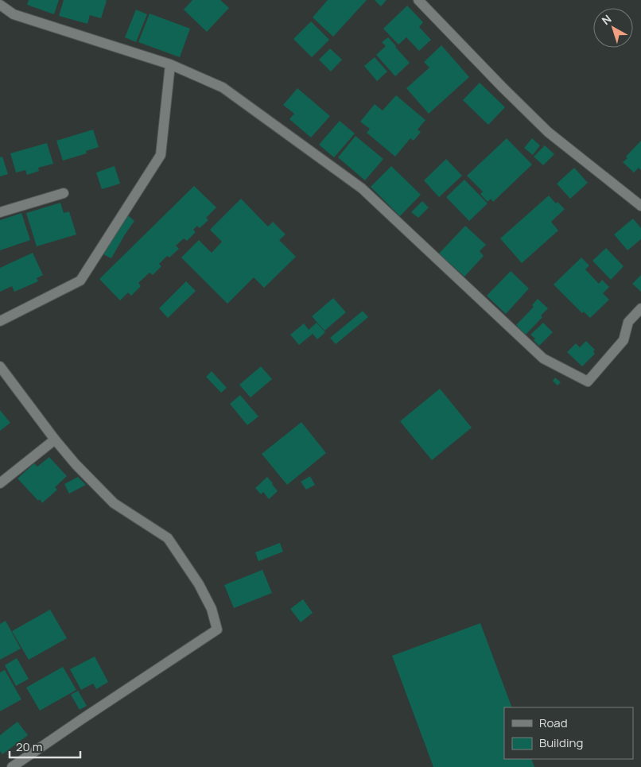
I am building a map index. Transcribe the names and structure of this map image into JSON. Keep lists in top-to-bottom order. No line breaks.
{"legend":["Road","Building"],"scale_bar":"20 m","north":"top left"}
